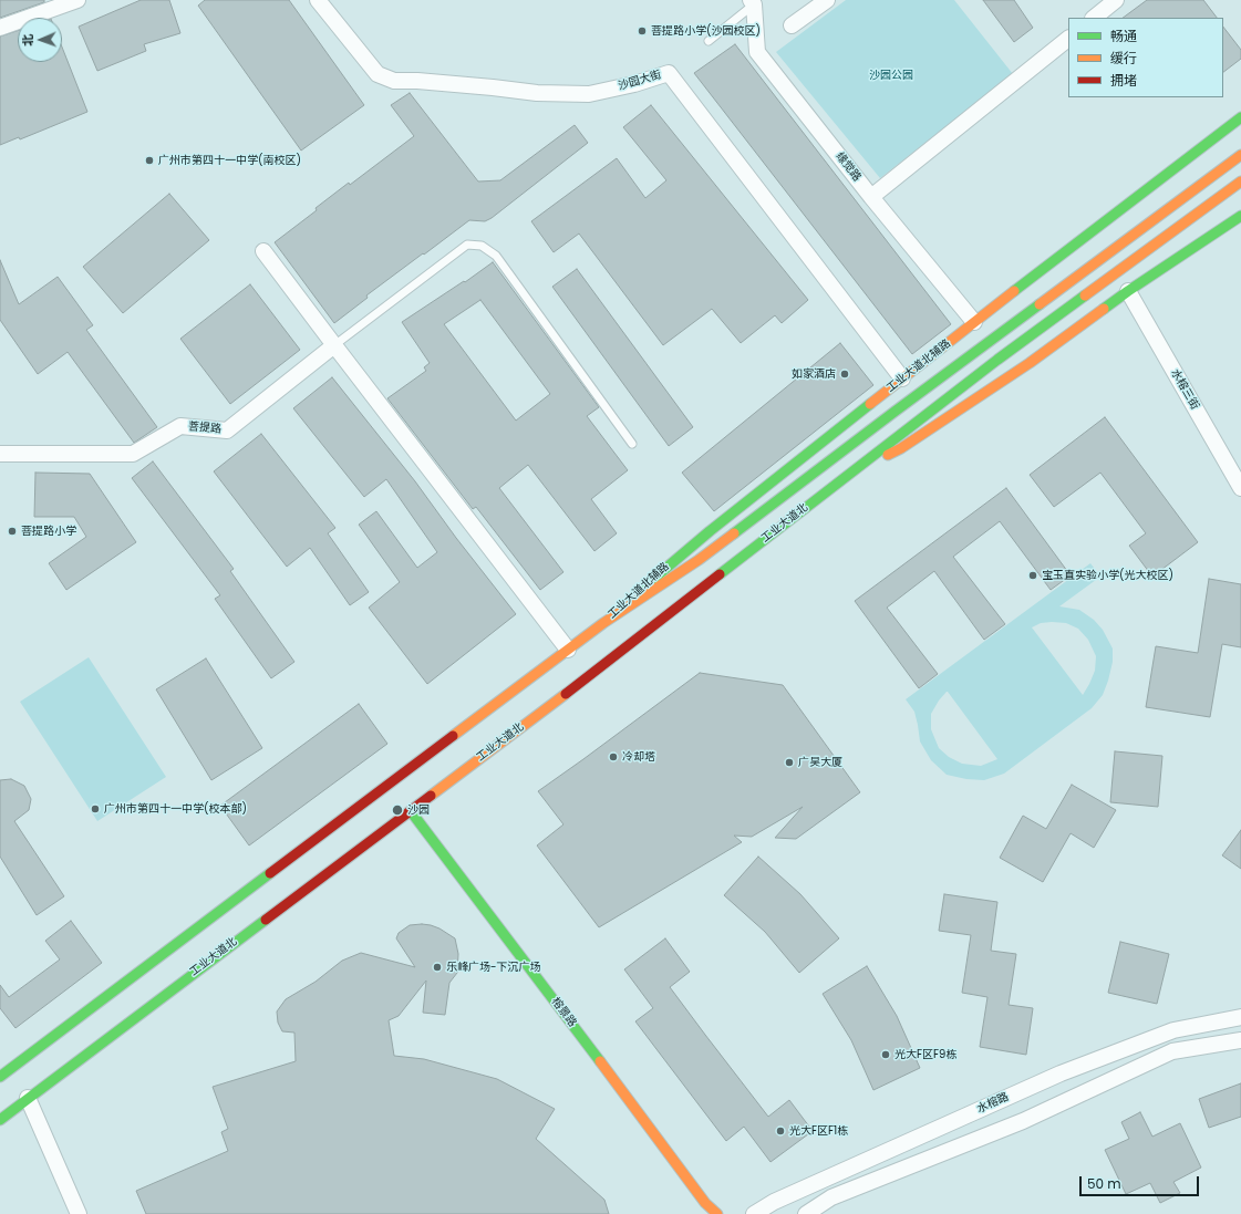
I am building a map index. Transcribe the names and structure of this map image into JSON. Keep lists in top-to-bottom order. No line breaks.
{"streets":{"main road":["工业大道北辅路","工业大道北","榕景路"],"street":["沙园大街","缘觉路","水榕三街","菩提路","水榕路"]},"crossings":[["沙园大街","工业大道北辅路"],["缘觉路","工业大道北辅路"],["工业大道北辅路","工业大道北"],["工业大道北","榕景路"]],"parks":["沙园公园"],"places":["菩提路小学(沙园校区)","广州市第四十一中学(南校区)","如家酒店","菩提路小学","宝玉直实验小学(光大校区)","冷却塔","广昊大厦","广州市第四十一中学(校本部)","沙园","乐峰广场-下沉广场","光大F区F9栋","光大F区F1栋"],"legend":["畅通","缓行","拥堵"],"scale_bar":"50 m","north":"left"}
